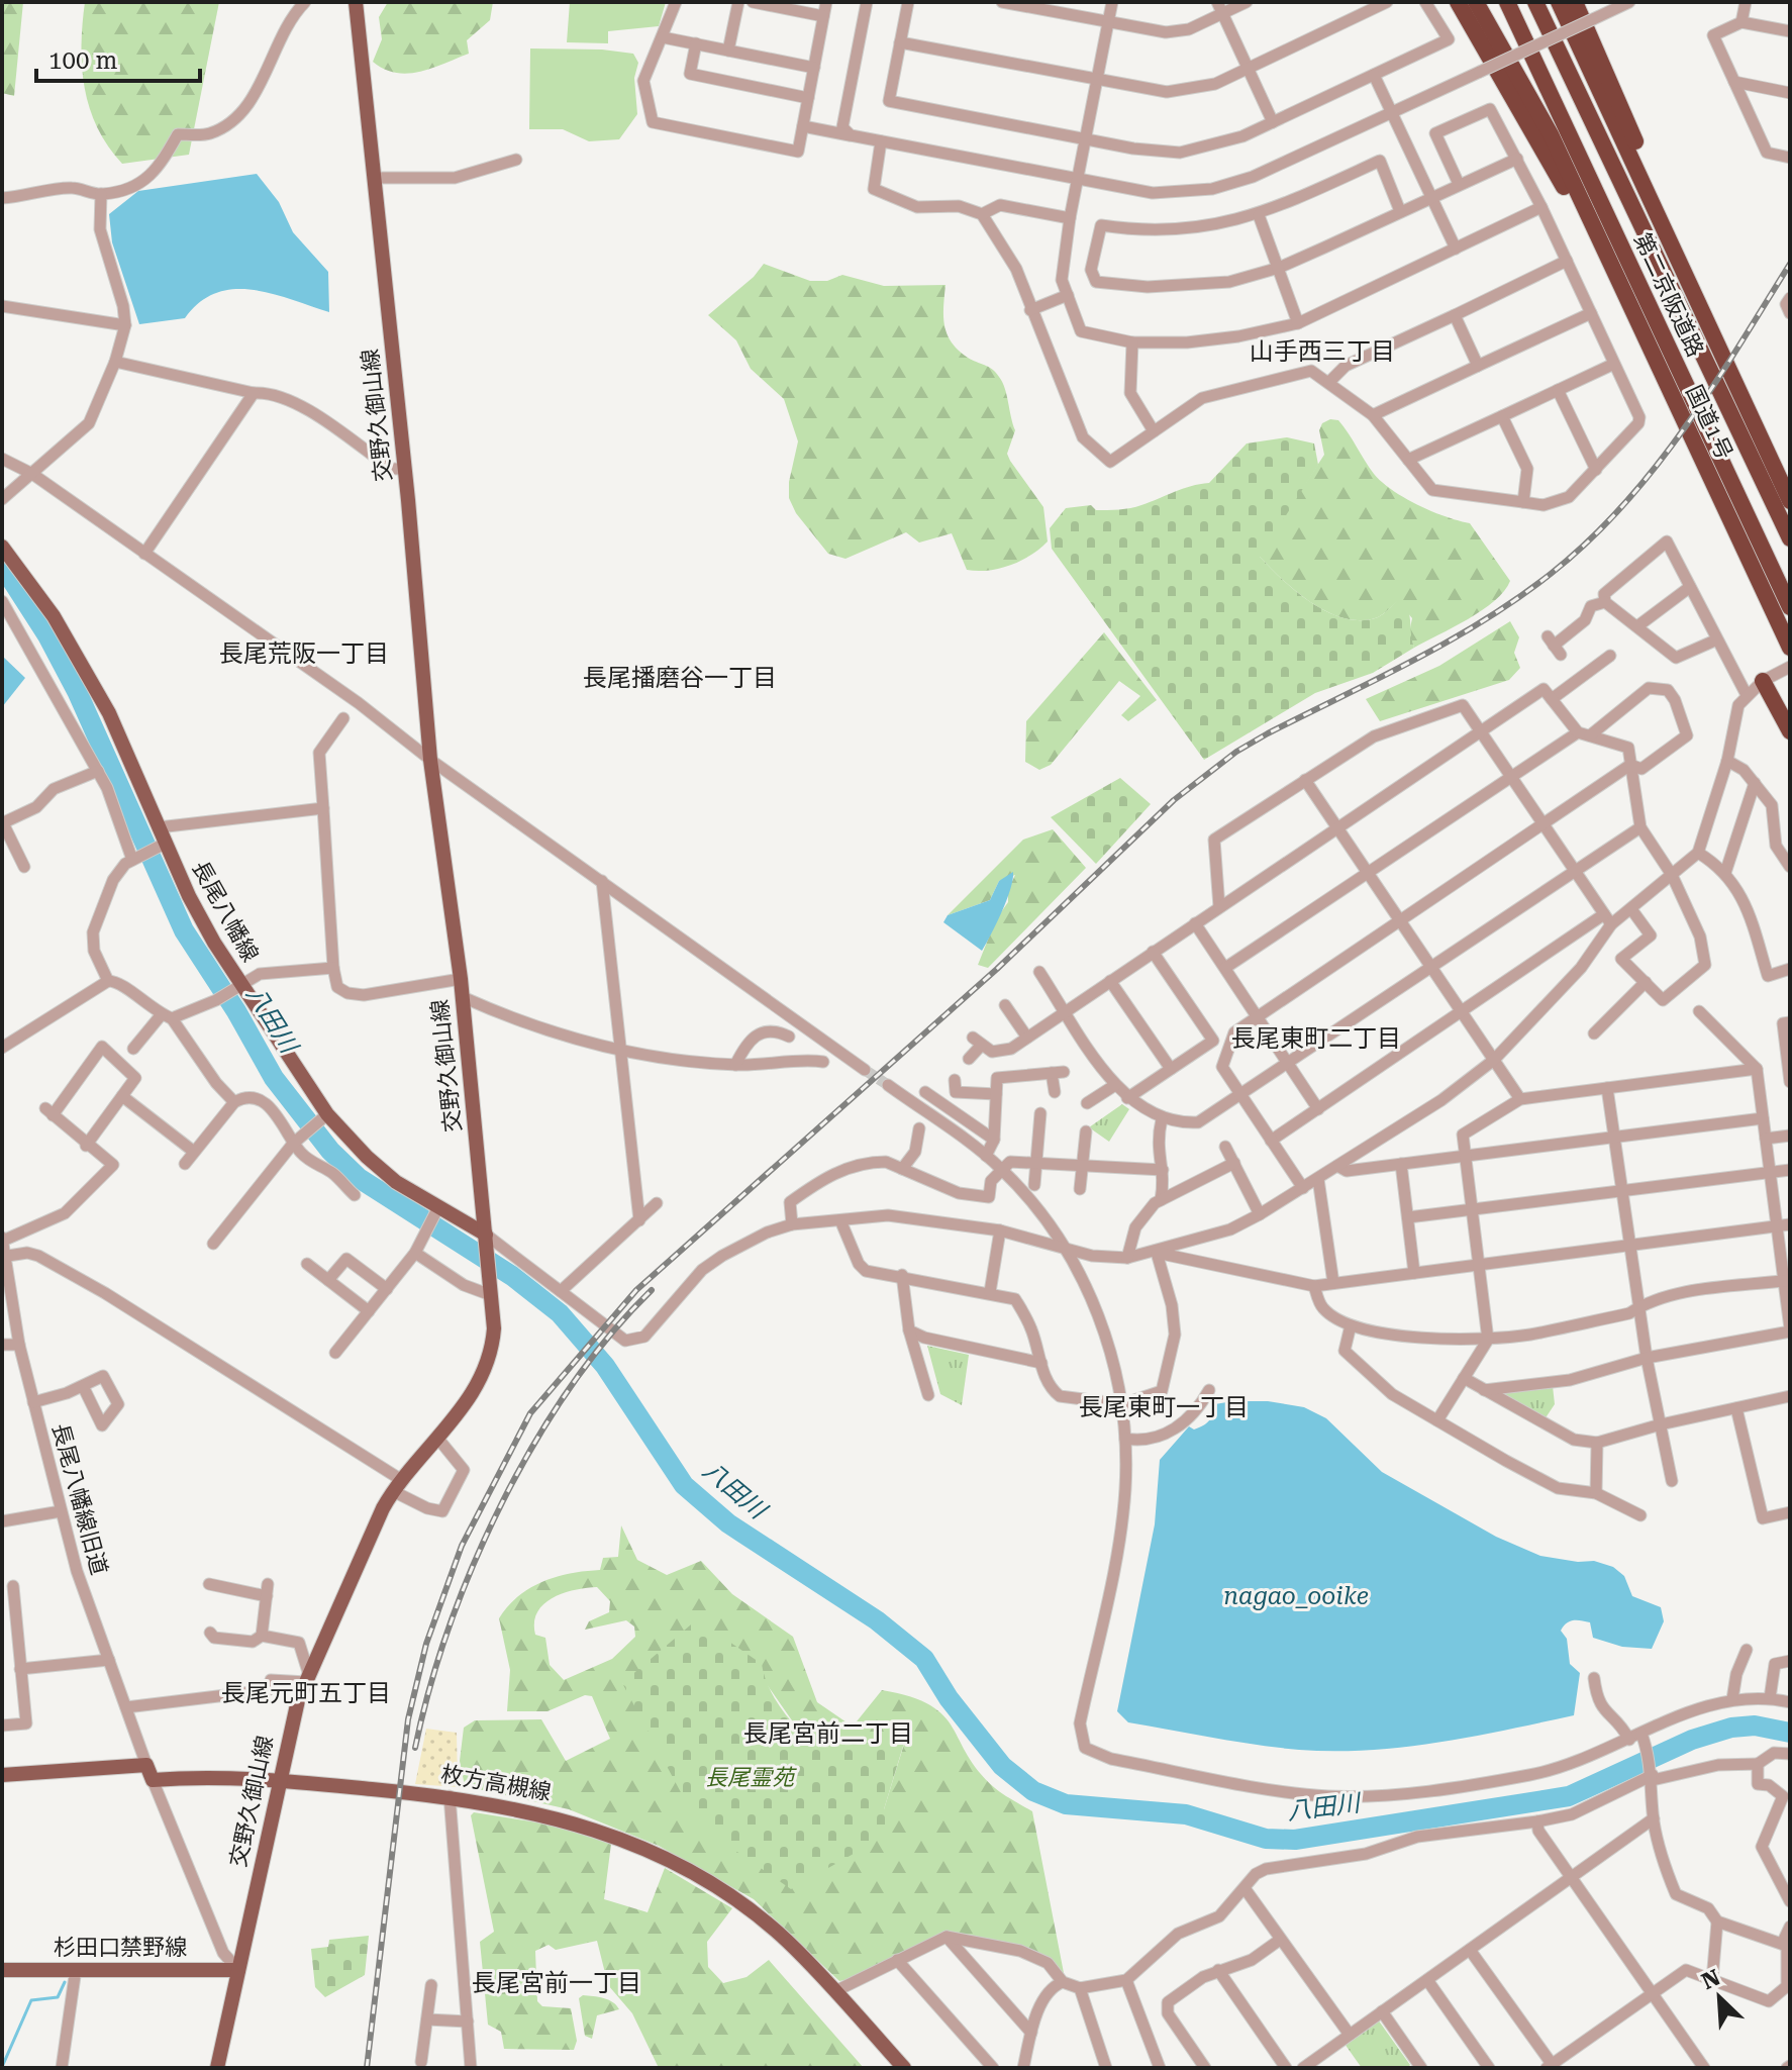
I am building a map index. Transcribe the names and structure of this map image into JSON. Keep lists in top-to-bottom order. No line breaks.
{"streets":{"highway":["第二京阪道路","国道1号"],"main road":["交野久御山線","長尾八幡線","枚方高槻線","杉田口禁野線"],"street":["長尾八幡線旧道"]},"crossings":[["交野久御山線","長尾八幡線"],["交野久御山線","枚方高槻線"],["交野久御山線","杉田口禁野線"]],"districts":["山手西三丁目","長尾荒阪一丁目","長尾播磨谷一丁目","長尾東町二丁目","長尾東町一丁目","長尾元町五丁目","長尾宮前二丁目","長尾宮前一丁目"],"water":["八田川","nagao_ooike"],"parks":["長尾霊苑"],"scale_bar":"100 m","north":"top left"}
